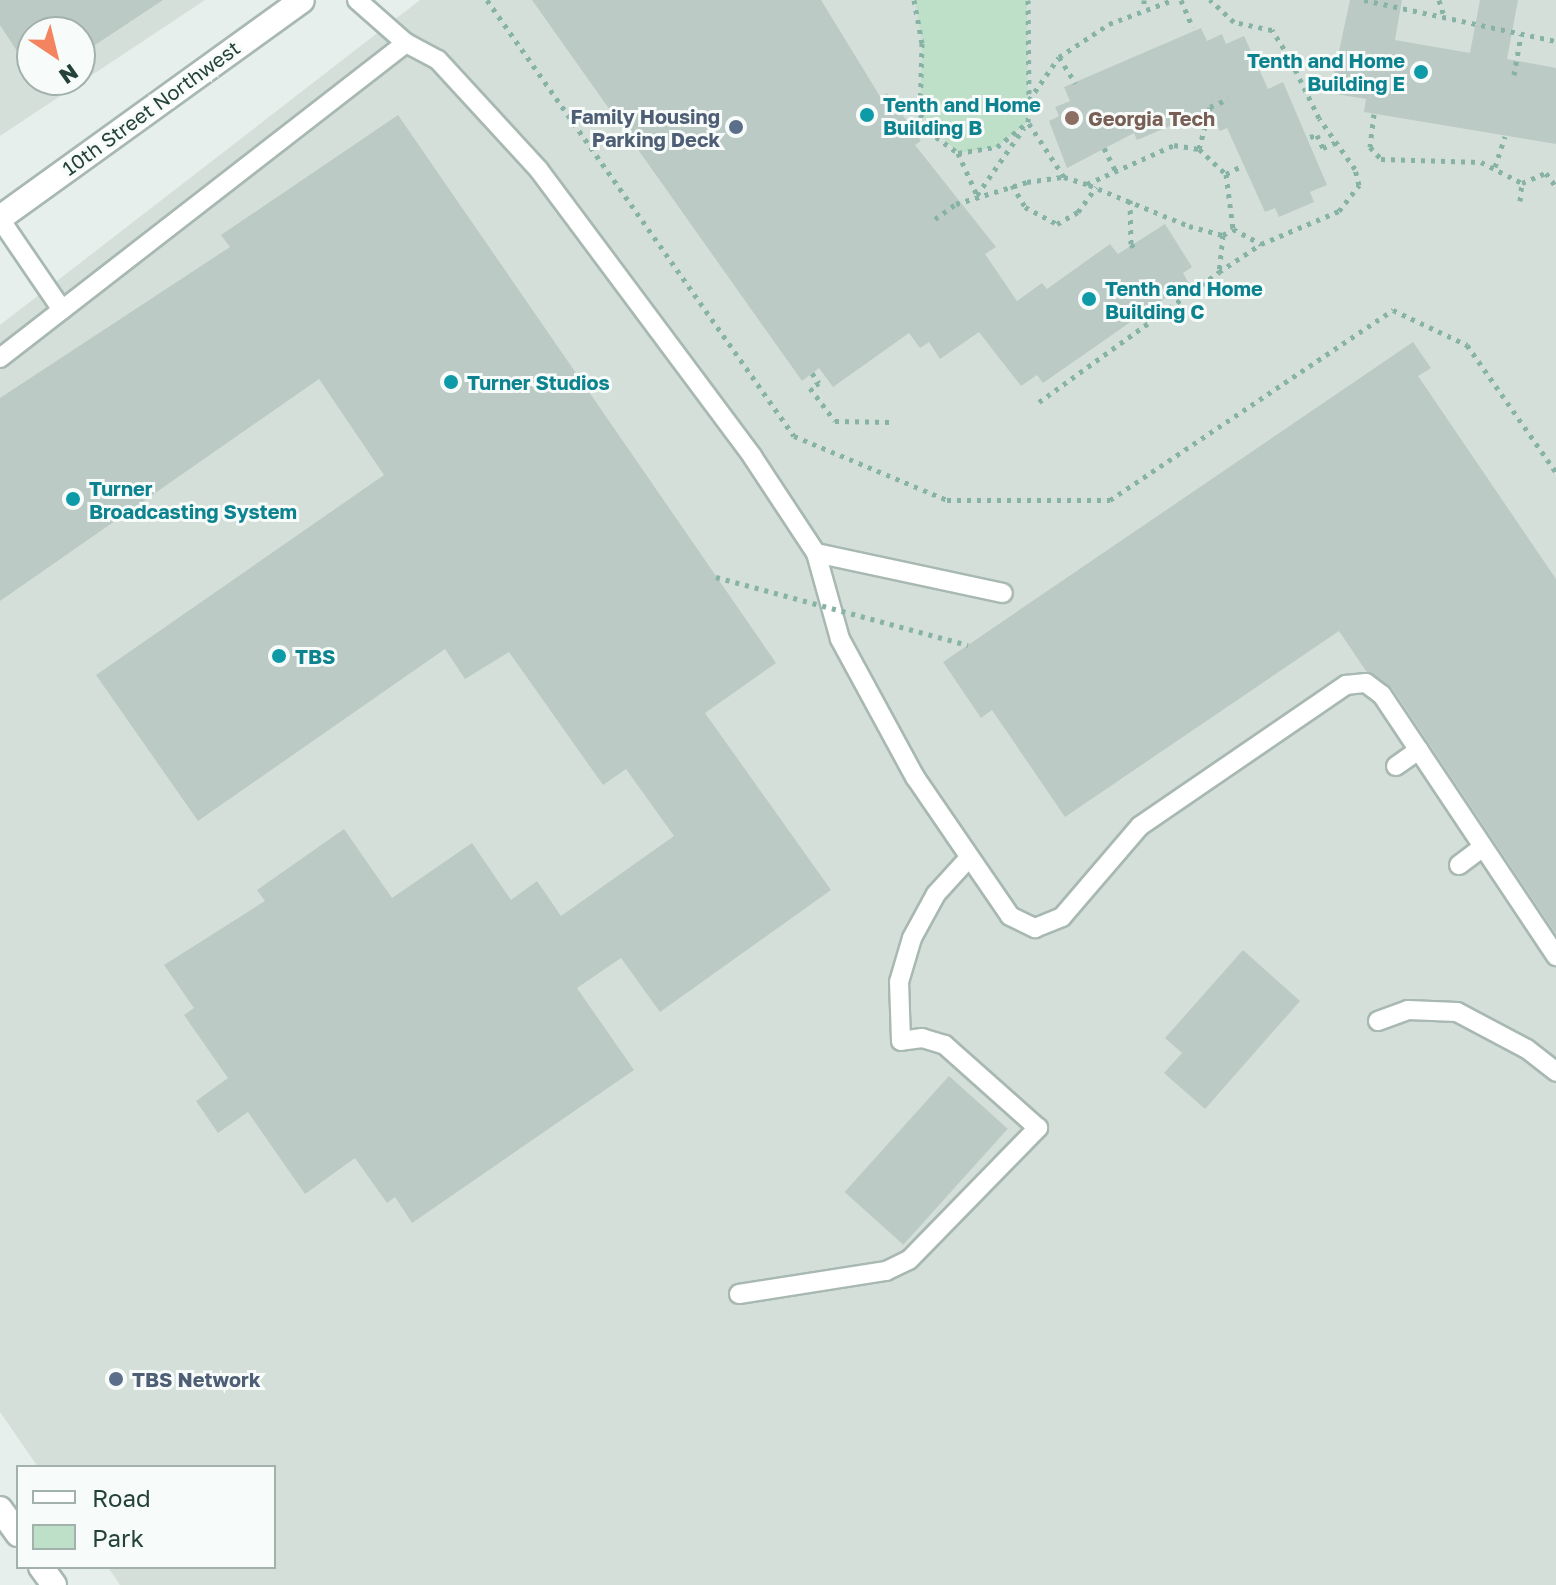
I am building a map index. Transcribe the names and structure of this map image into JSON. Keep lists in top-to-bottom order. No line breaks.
{"streets":{"main road":["10th Street Northwest"]},"places":["Tenth and Home Building E","Tenth and Home Building B","Georgia Tech","Family Housing Parking Deck","Tenth and Home Building C","Turner Studios","Turner Broadcasting System","TBS","TBS Network"],"legend":["Road","Park"],"north":"bottom right"}
